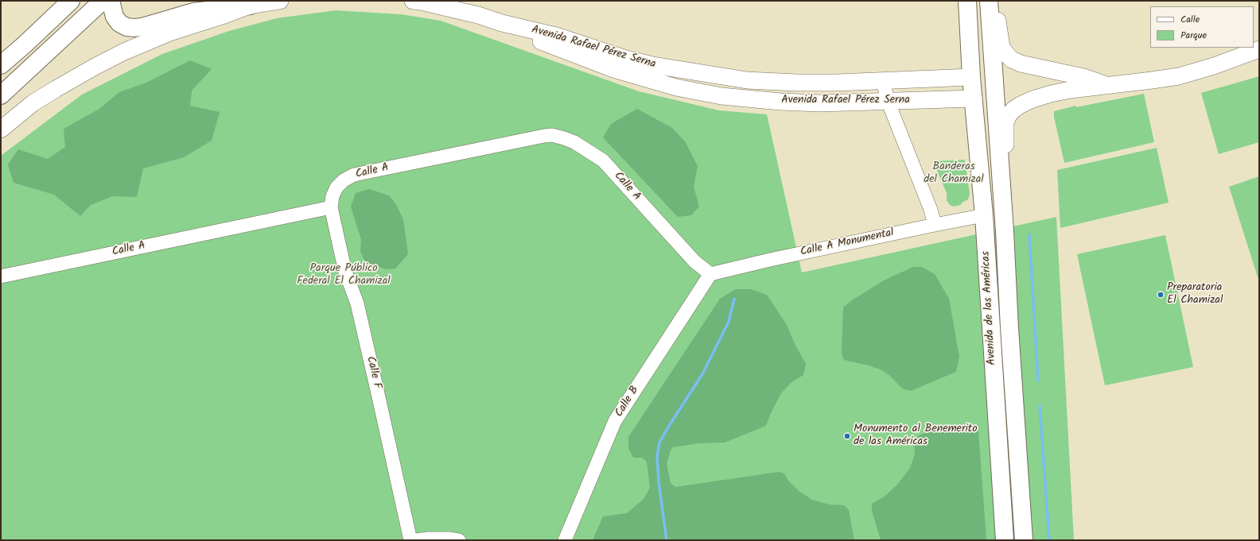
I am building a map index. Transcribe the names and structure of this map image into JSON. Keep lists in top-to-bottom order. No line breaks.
{"streets":{"highway":["Avenida de las Américas"],"main road":["Avenida Rafael Pérez Serna"],"street":["Calle A","Calle A Monumental","Calle F","Calle B"]},"crossings":[["Avenida Rafael Pérez Serna","Avenida de las Américas"],["Calle A","Calle A Monumental"],["Calle A","Calle F"],["Calle A","Calle B"],["Calle A Monumental","Avenida de las Américas"],["Calle A Monumental","Calle B"]],"parks":["Banderas del Chamizal","Parque Público Federal El Chamizal"],"places":["Preparatoria El Chamizal","Monumento al Benemerito de las Américas"],"legend":["Calle","Parque"]}
